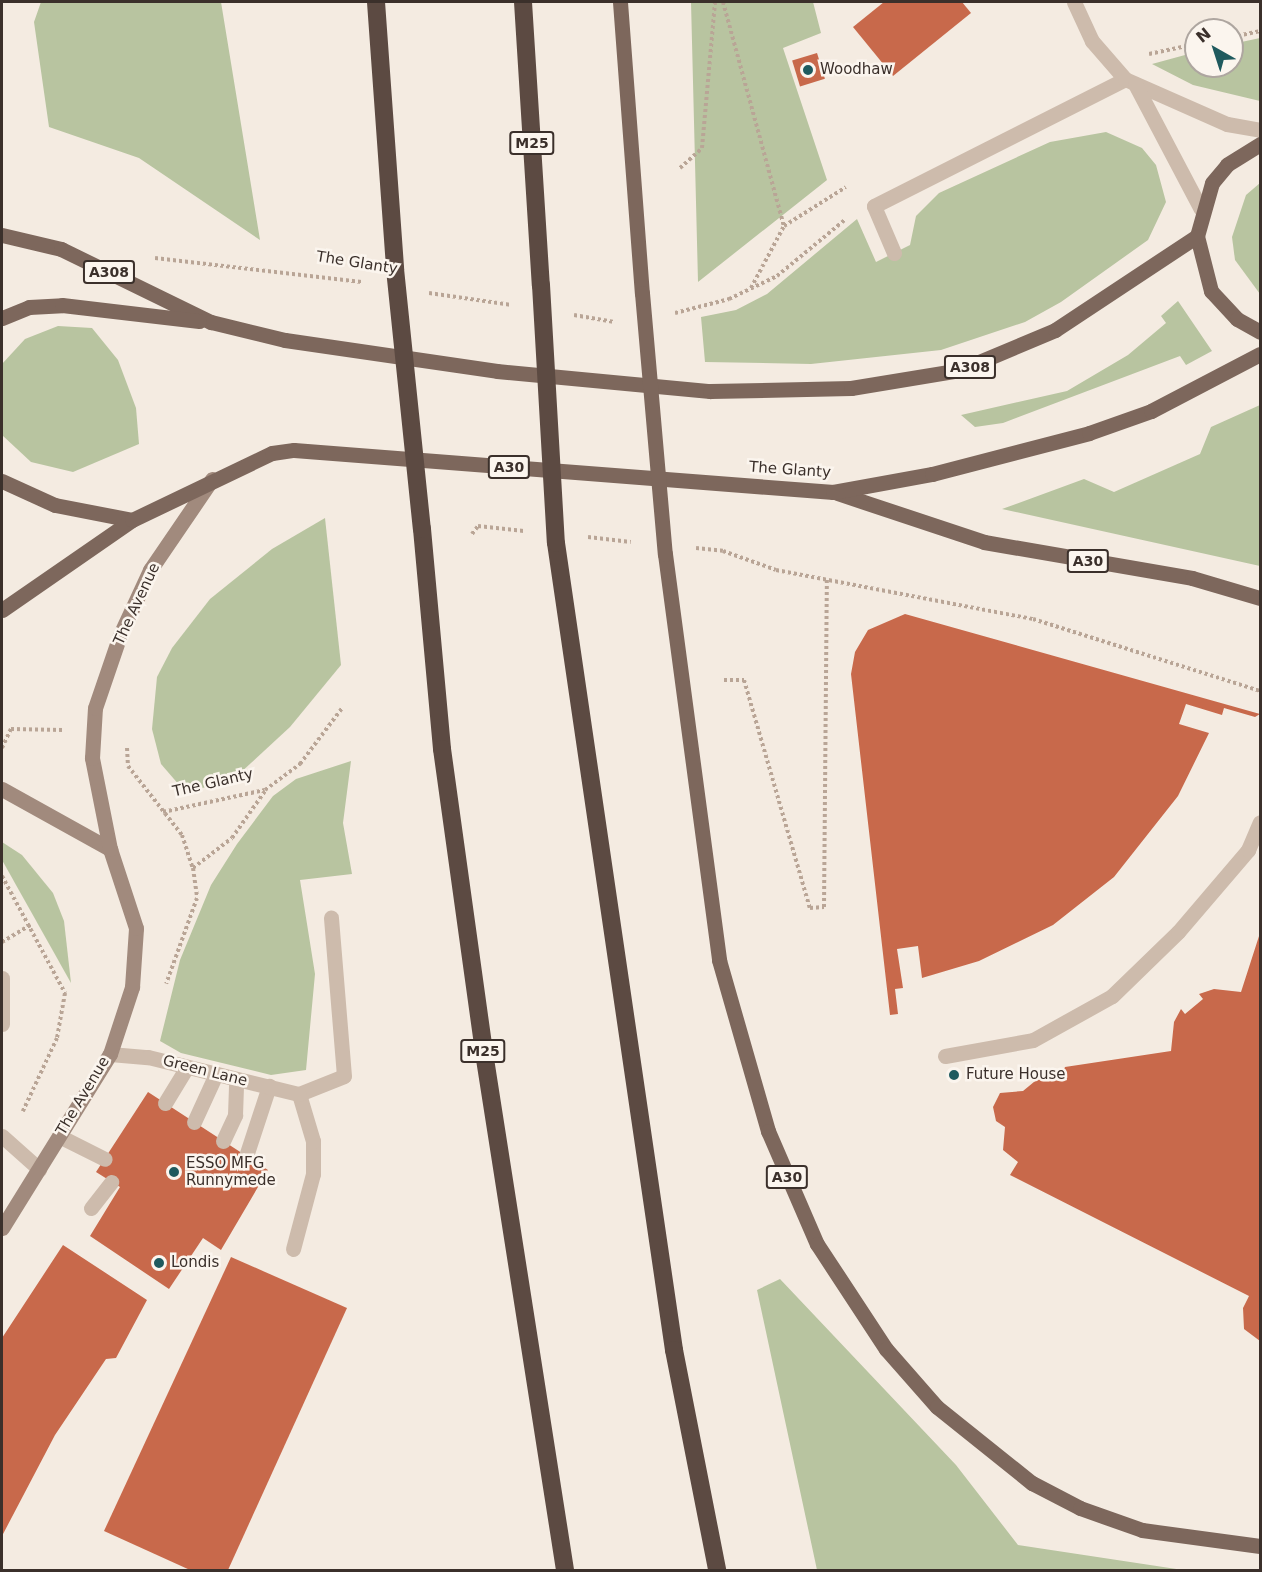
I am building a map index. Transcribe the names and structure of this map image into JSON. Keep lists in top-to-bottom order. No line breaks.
{"streets":{"highway":["M25"],"main road":["The Glanty","A308","A30","The Avenue"],"street":["Green Lane"]},"crossings":[["The Glanty","A30"],["The Glanty","The Avenue"],["A30","The Avenue"],["The Avenue","Green Lane"]],"places":["Woodhaw","Future House","ESSO MFG Runnymede","Londis"],"north":"top left"}
